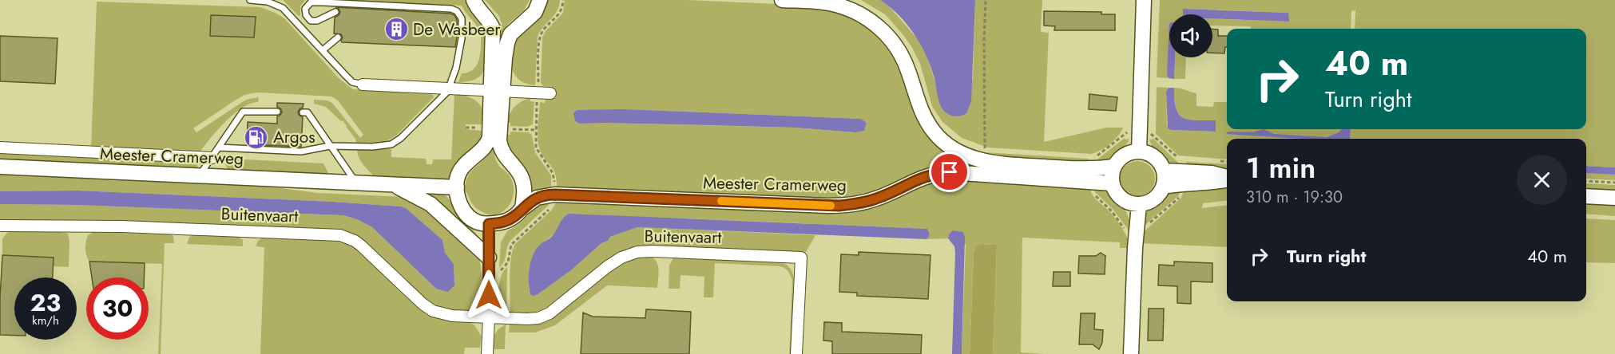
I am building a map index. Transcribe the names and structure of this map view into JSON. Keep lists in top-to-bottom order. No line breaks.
{"streets":{"main road":["Meester Cramerweg"],"street":["Buitenvaart"]},"places":{"building":["De Wasbeer"],"fuel station":["Argos"]},"page":{"turn":["40 m","Turn right"],"heading":["1 min","310 m · 19:30"],"list":[{"name":"Turn right","value":"40 m"}],"speed":"23 km/h","limit":"30"}}
